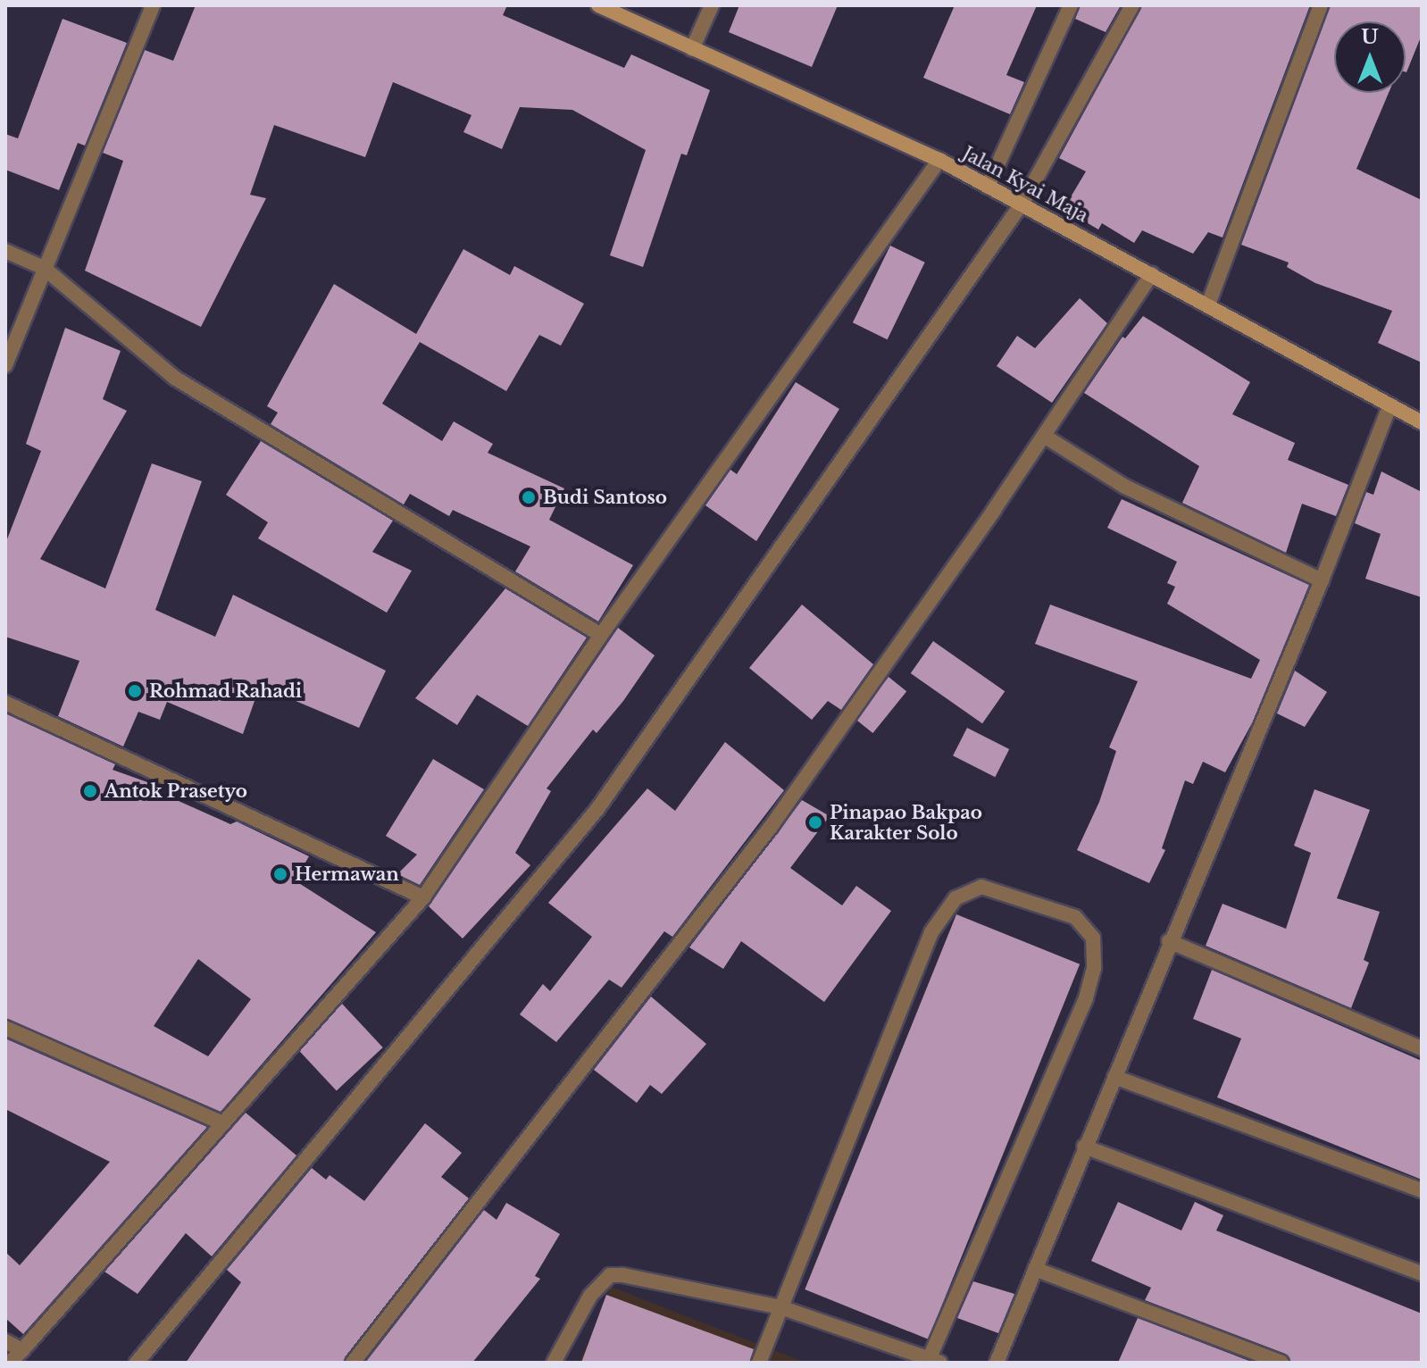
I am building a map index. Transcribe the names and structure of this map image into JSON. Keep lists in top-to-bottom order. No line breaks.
{"streets":{"main road":["Jalan Kyai Maja"]},"places":["Budi Santoso","Rohmad Rahadi","Antok Prasetyo","Pinapao Bakpao Karakter Solo","Hermawan"],"north":"top"}
